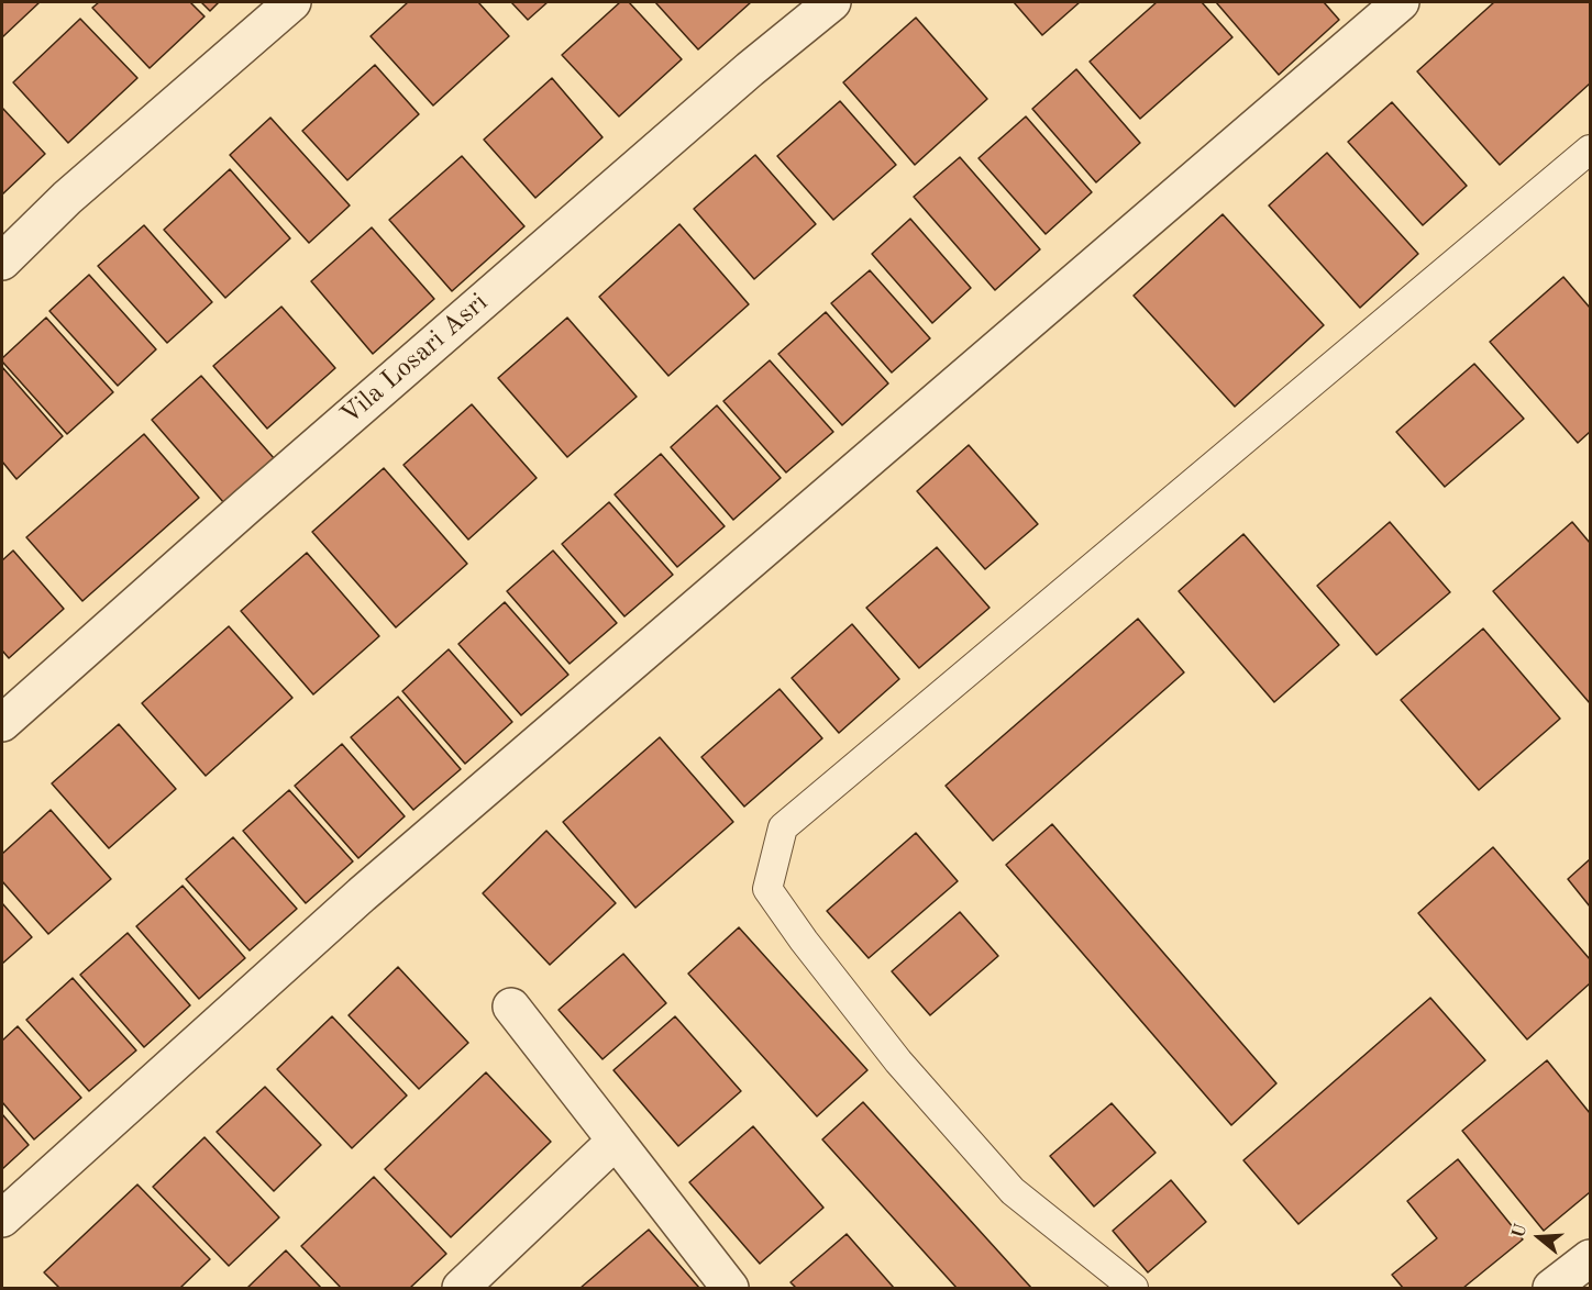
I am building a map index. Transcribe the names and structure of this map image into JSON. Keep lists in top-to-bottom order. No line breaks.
{"streets":{"street":["Vila Losari Asri"]},"north":"left"}
